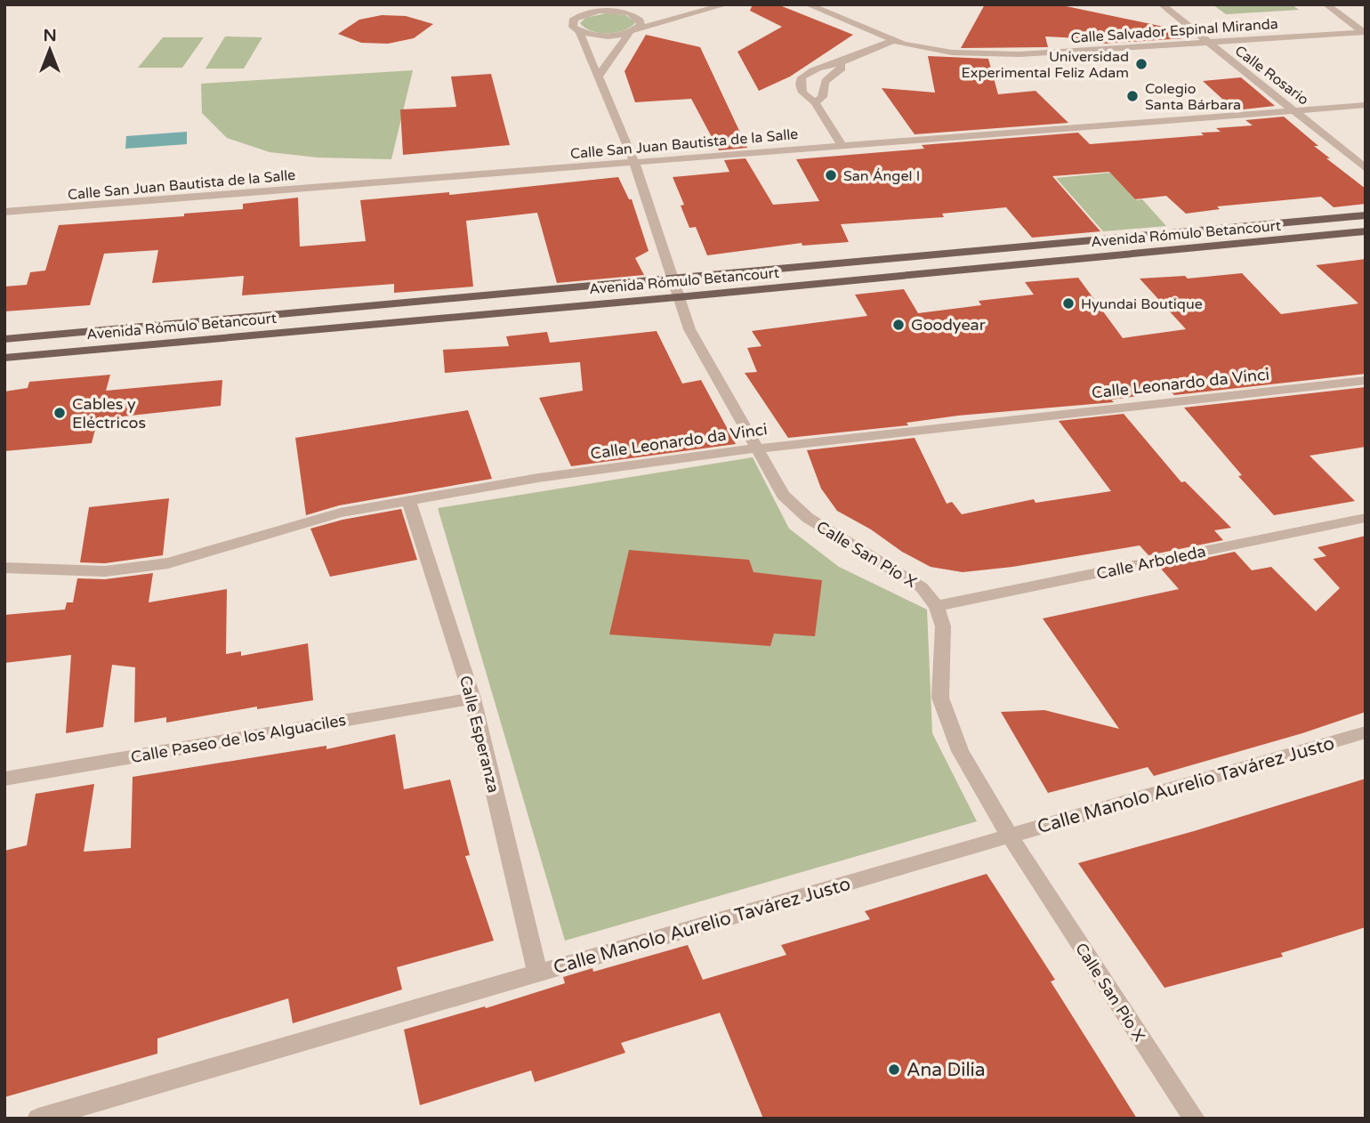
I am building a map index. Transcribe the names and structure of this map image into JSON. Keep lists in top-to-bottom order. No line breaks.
{"streets":{"main road":["Avenida Rómulo Betancourt"],"street":["Calle Salvador Espinal Miranda","Calle Rosario","Calle San Juan Bautista de la Salle","Calle Leonardo da Vinci","Calle San Pío X","Calle Arboleda","Calle Esperanza","Calle Paseo de los Alguaciles","Calle Manolo Aurelio Tavárez Justo"]},"crossings":[["Calle Salvador Espinal Miranda","Calle Rosario"],["Calle Rosario","Calle San Juan Bautista de la Salle"],["Calle San Juan Bautista de la Salle","Calle San Pío X"],["Avenida Rómulo Betancourt","Calle San Pío X"],["Calle Leonardo da Vinci","Calle San Pío X"],["Calle Leonardo da Vinci","Calle Esperanza"],["Calle San Pío X","Calle Arboleda"],["Calle San Pío X","Calle Manolo Aurelio Tavárez Justo"],["Calle Esperanza","Calle Paseo de los Alguaciles"],["Calle Esperanza","Calle Manolo Aurelio Tavárez Justo"]],"places":["Universidad Experimental Feliz Adam","Colegio Santa Bárbara","San Ángel I","Hyundai Boutique","Goodyear","Cables y Eléctricos","Ana Dilia"],"north":"top"}
